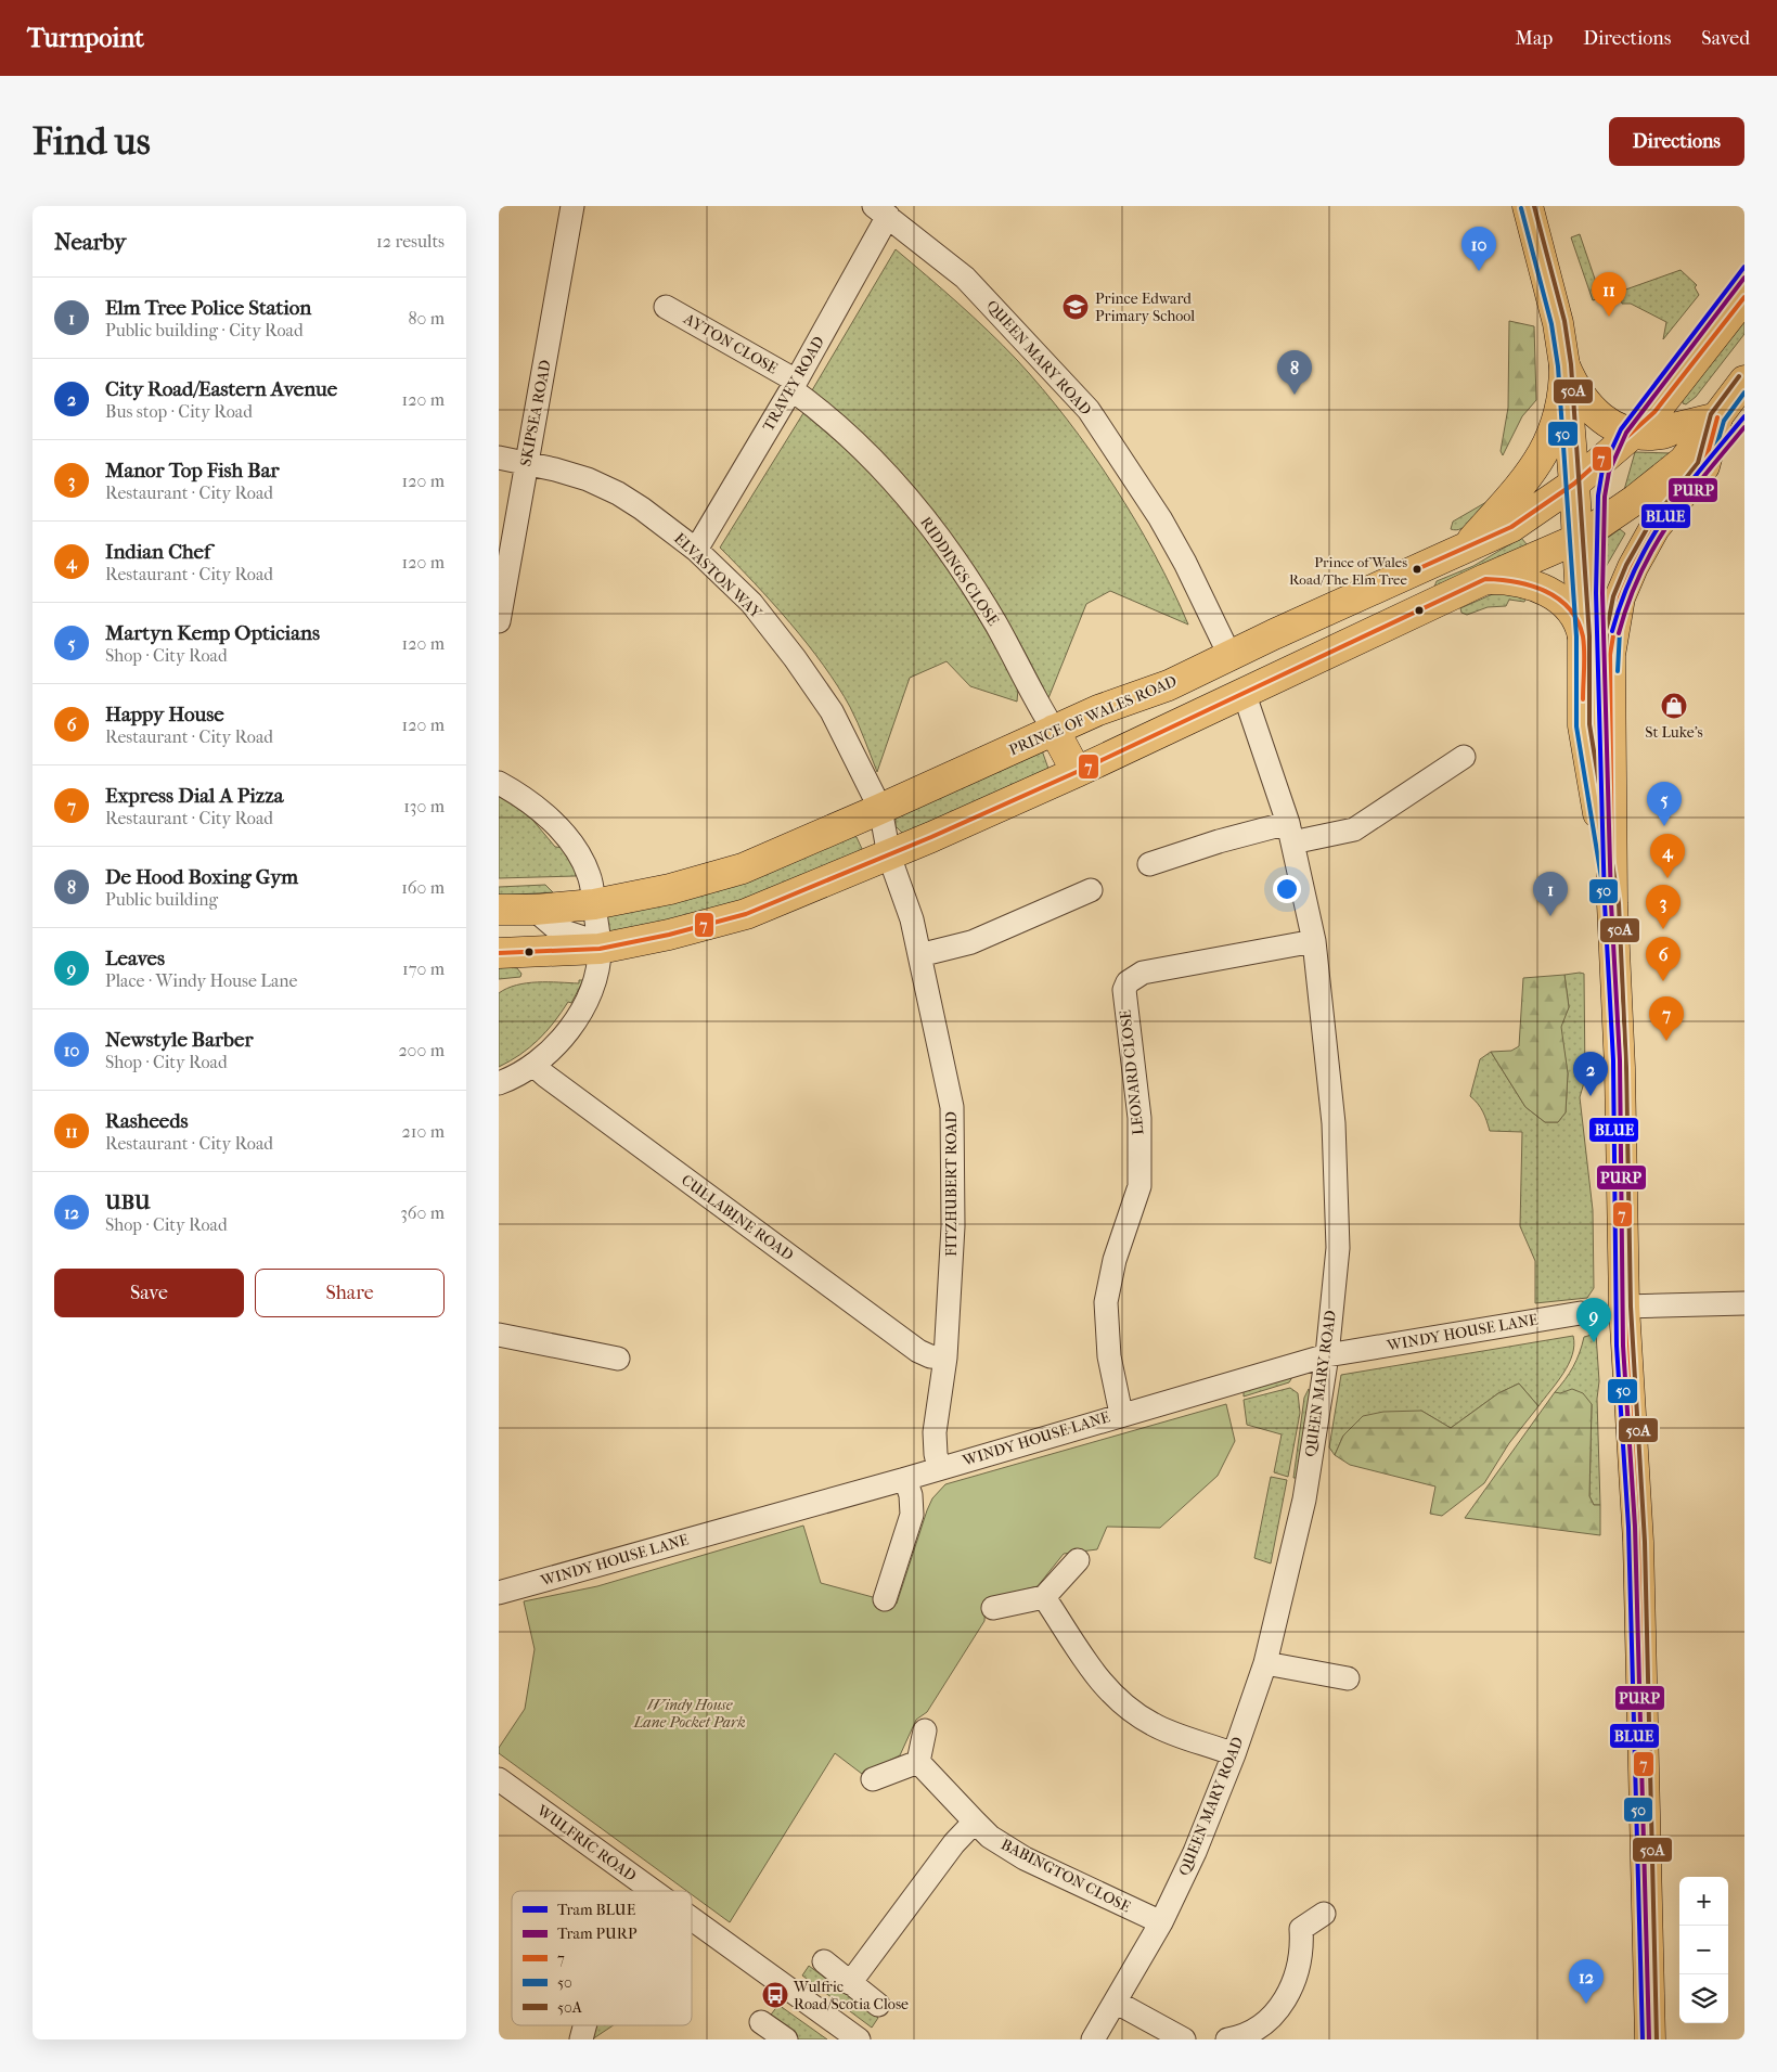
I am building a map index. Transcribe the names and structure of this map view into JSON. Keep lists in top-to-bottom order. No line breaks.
{"streets":{"main road":["PRINCE OF WALES ROAD"],"street":["AYTON CLOSE","QUEEN MARY ROAD","TRAVEY ROAD","SKIPSEA ROAD","RIDDINGS CLOSE","ELVASTON WAY","LEONARD CLOSE","FITZHUBERT ROAD","CULLABINE ROAD","WINDY HOUSE LANE","WULFRIC ROAD","BABINGTON CLOSE"]},"crossings":[["AYTON CLOSE","TRAVEY ROAD"],["AYTON CLOSE","RIDDINGS CLOSE"],["QUEEN MARY ROAD","TRAVEY ROAD"],["QUEEN MARY ROAD","PRINCE OF WALES ROAD"],["QUEEN MARY ROAD","LEONARD CLOSE"],["QUEEN MARY ROAD","WINDY HOUSE LANE"],["QUEEN MARY ROAD","BABINGTON CLOSE"],["TRAVEY ROAD","RIDDINGS CLOSE"],["TRAVEY ROAD","ELVASTON WAY"],["SKIPSEA ROAD","ELVASTON WAY"],["RIDDINGS CLOSE","PRINCE OF WALES ROAD"],["ELVASTON WAY","PRINCE OF WALES ROAD"],["ELVASTON WAY","FITZHUBERT ROAD"],["PRINCE OF WALES ROAD","FITZHUBERT ROAD"],["LEONARD CLOSE","WINDY HOUSE LANE"],["FITZHUBERT ROAD","CULLABINE ROAD"],["FITZHUBERT ROAD","WINDY HOUSE LANE"]],"parks":["Windy House Lane Pocket Park"],"places":{"school or university":["Prince Edward Primary School"],"other":["Prince of Wales Road/The Elm Tree"],"shop":["St Luke's"],"bus stop":["Wulfric Road/Scotia Close"]},"lines":["transit line 50A","transit line 50","tram line BLUE","tram line PURP","transit line 7"],"legend":["Tram BLUE","Tram PURP","7","50","50A"],"page":{"header":"Turnpoint","nav":["Map","Directions","Saved"],"buttons":["Directions",["Save","Share"]],"title":"Find us","heading":["Nearby","12 results"],"pins":["10","11","8","5","4","1","3","6","7","2","9","12"],"list":[{"mark":"1","name":"Elm Tree Police Station","note":"Public building · City Road","value":"80 m"},{"mark":"2","name":"City Road/Eastern Avenue","note":"Bus stop · City Road","value":"120 m"},{"mark":"3","name":"Manor Top Fish Bar","note":"Restaurant · City Road","value":"120 m"},{"mark":"4","name":"Indian Chef","note":"Restaurant · City Road","value":"120 m"},{"mark":"5","name":"Martyn Kemp Opticians","note":"Shop · City Road","value":"120 m"},{"mark":"6","name":"Happy House","note":"Restaurant · City Road","value":"120 m"},{"mark":"7","name":"Express Dial A Pizza","note":"Restaurant · City Road","value":"130 m"},{"mark":"8","name":"De Hood Boxing Gym","note":"Public building","value":"160 m"},{"mark":"9","name":"Leaves","note":"Place · Windy House Lane","value":"170 m"},{"mark":"10","name":"Newstyle Barber","note":"Shop · City Road","value":"200 m"},{"mark":"11","name":"Rasheeds","note":"Restaurant · City Road","value":"210 m"},{"mark":"12","name":"UBU","note":"Shop · City Road","value":"360 m"}],"map_buttons":["+","−"]}}
